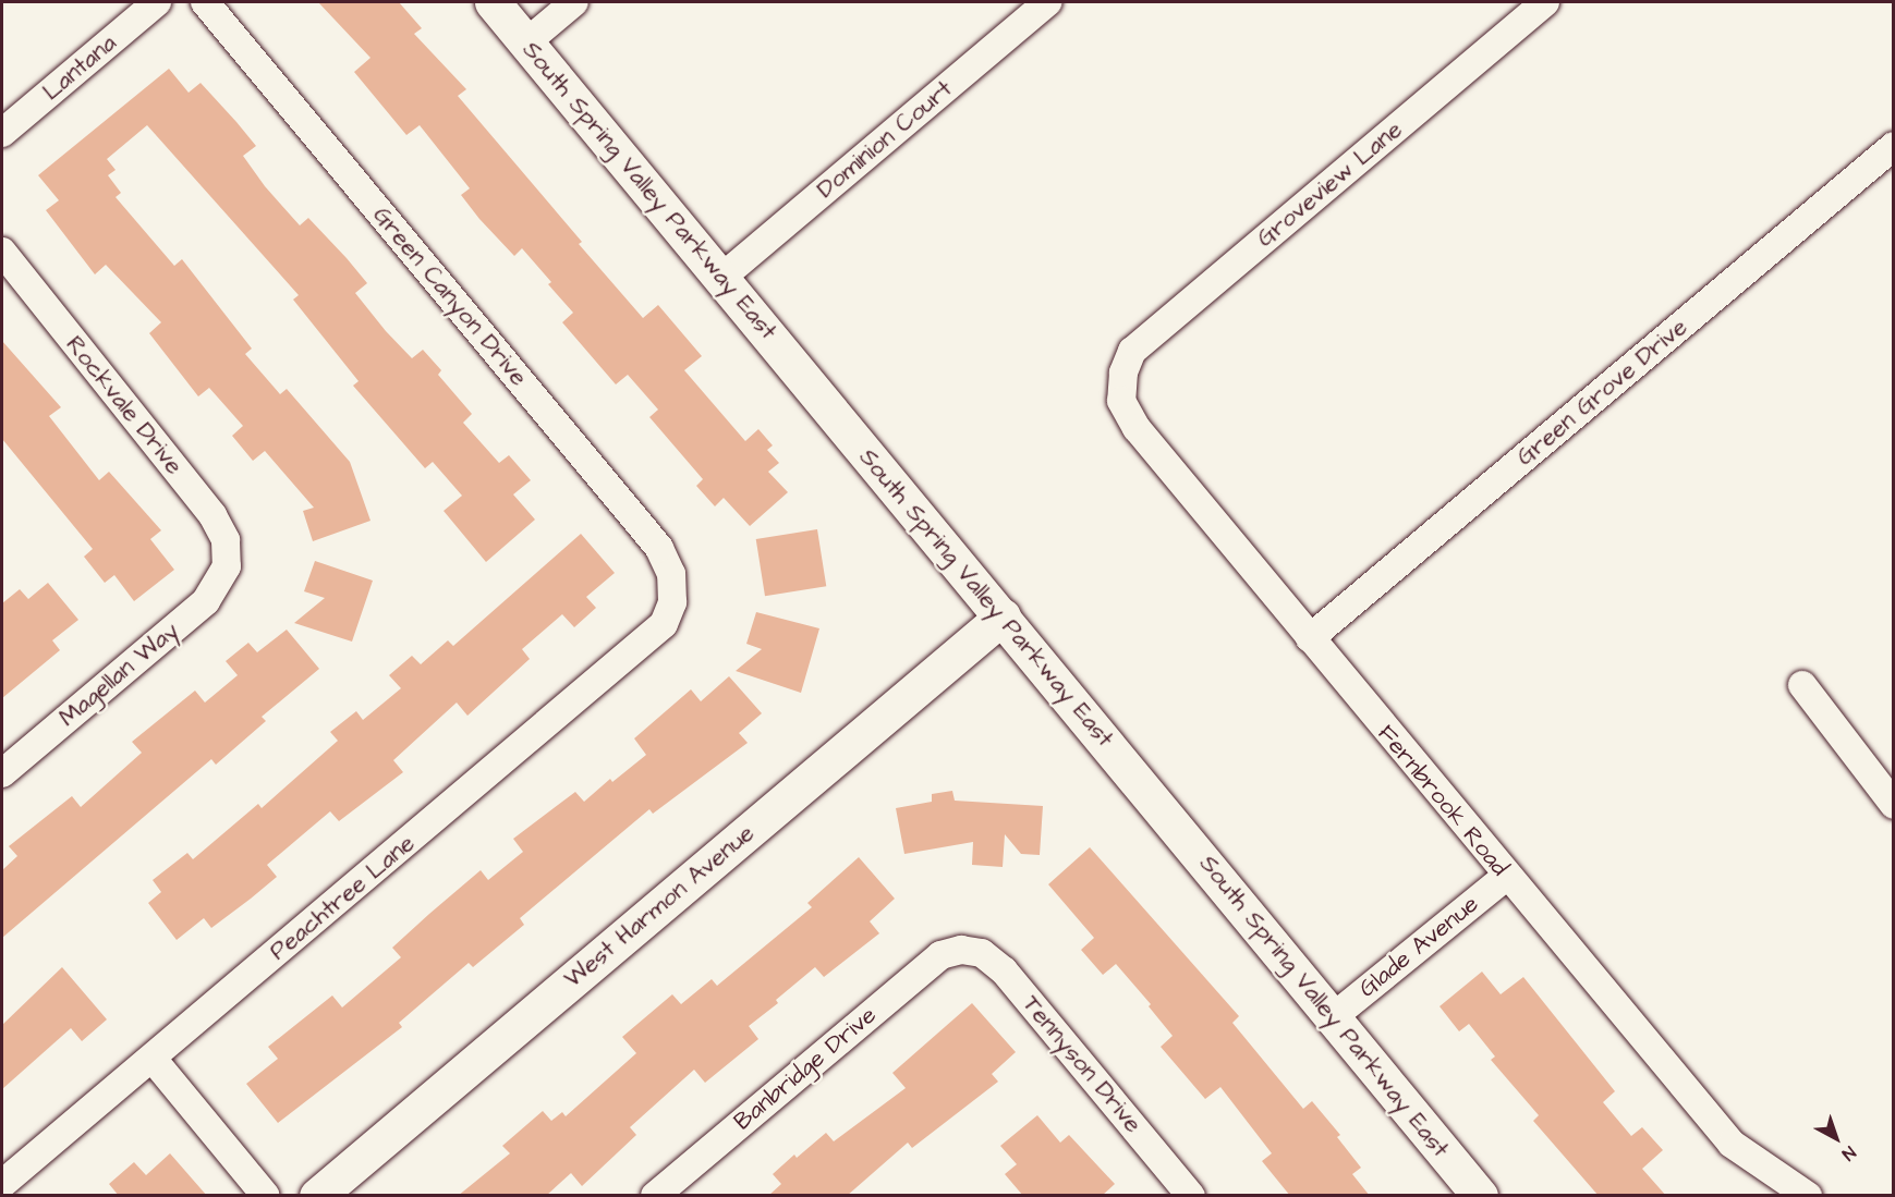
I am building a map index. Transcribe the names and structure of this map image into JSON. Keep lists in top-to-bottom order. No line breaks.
{"streets":{"street":["Lantana","Dominion Court","Groveview Lane","South Spring Valley Parkway East","Green Canyon Drive","Green Grove Drive","Rockvale Drive","Magellan Way","Fernbrook Road","Peachtree Lane","West Harmon Avenue","Glade Avenue","Tennyson Drive","Banbridge Drive"]},"crossings":[["Dominion Court","South Spring Valley Parkway East"],["Groveview Lane","Fernbrook Road"],["South Spring Valley Parkway East","West Harmon Avenue"],["South Spring Valley Parkway East","Glade Avenue"],["Green Canyon Drive","Peachtree Lane"],["Green Grove Drive","Fernbrook Road"],["Rockvale Drive","Magellan Way"],["Fernbrook Road","Glade Avenue"],["Tennyson Drive","Banbridge Drive"]],"north":"bottom right"}
